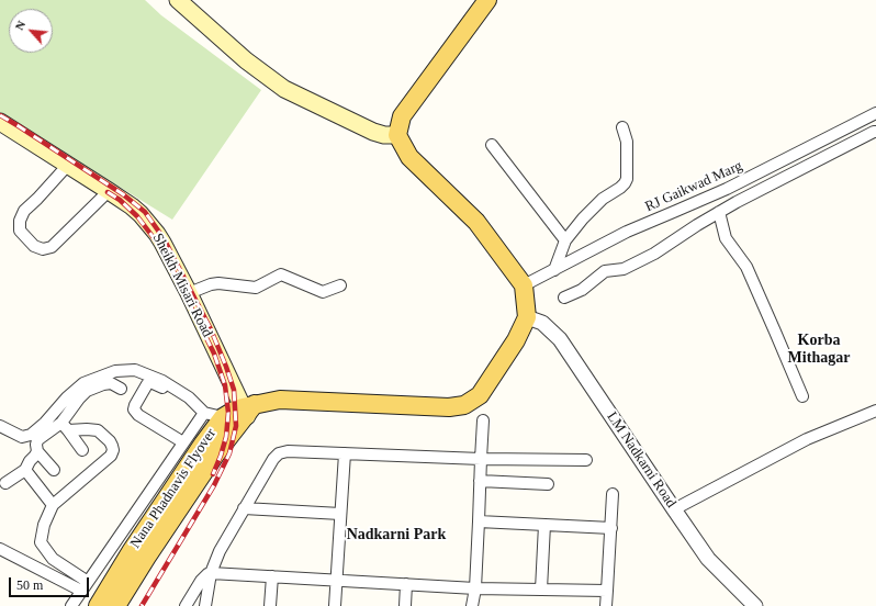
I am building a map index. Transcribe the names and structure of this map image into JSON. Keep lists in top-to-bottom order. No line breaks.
{"streets":{"main road":["Sheikh Misari Road","Nana Phadnavis Flyover"],"street":["RJ Gaikwad Marg","LM Nadkarni Road"]},"crossings":[["Sheikh Misari Road","Nana Phadnavis Flyover"]],"districts":["Korba Mithagar","Nadkarni Park"],"scale_bar":"50 m","north":"top left"}
